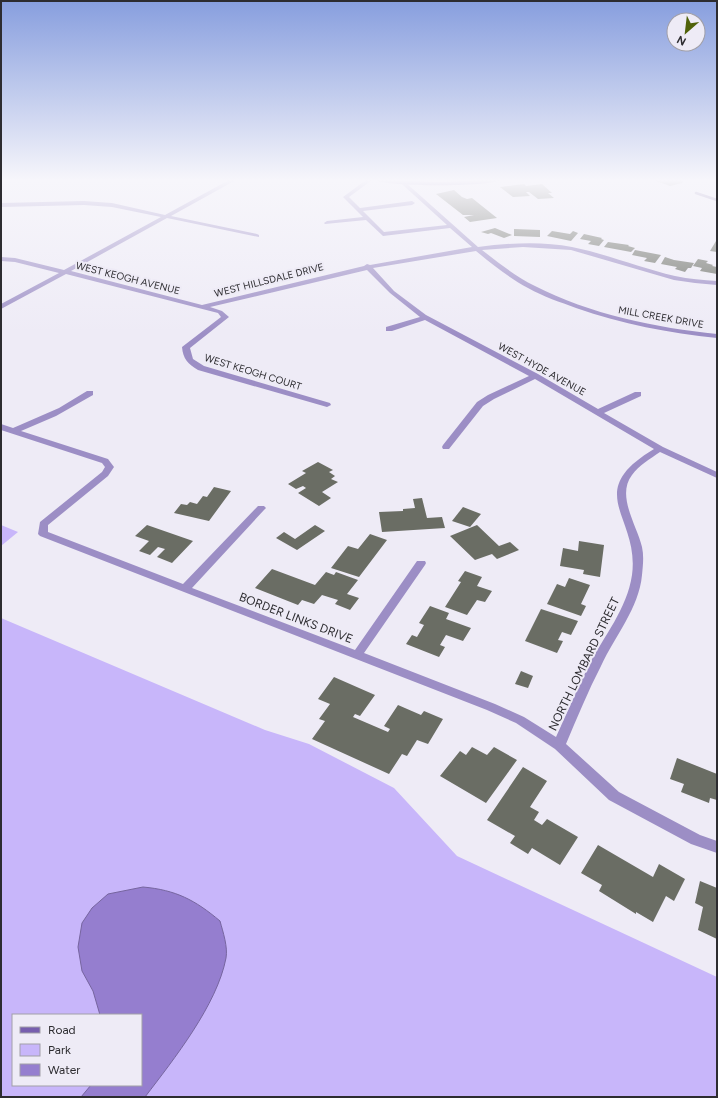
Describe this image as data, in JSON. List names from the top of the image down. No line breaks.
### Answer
{"streets":{"street":["WEST KEOGH AVENUE","WEST HILLSDALE DRIVE","MILL CREEK DRIVE","WEST HYDE AVENUE","WEST KEOGH COURT","BORDER LINKS DRIVE","NORTH LOMBARD STREET"]},"crossings":[["WEST KEOGH AVENUE","WEST HILLSDALE DRIVE"],["WEST KEOGH AVENUE","WEST KEOGH COURT"],["WEST HILLSDALE DRIVE","MILL CREEK DRIVE"],["WEST HILLSDALE DRIVE","WEST HYDE AVENUE"],["WEST HILLSDALE DRIVE","WEST KEOGH COURT"],["WEST HYDE AVENUE","NORTH LOMBARD STREET"],["BORDER LINKS DRIVE","NORTH LOMBARD STREET"]],"legend":["Road","Park","Water"],"north":"bottom left"}
